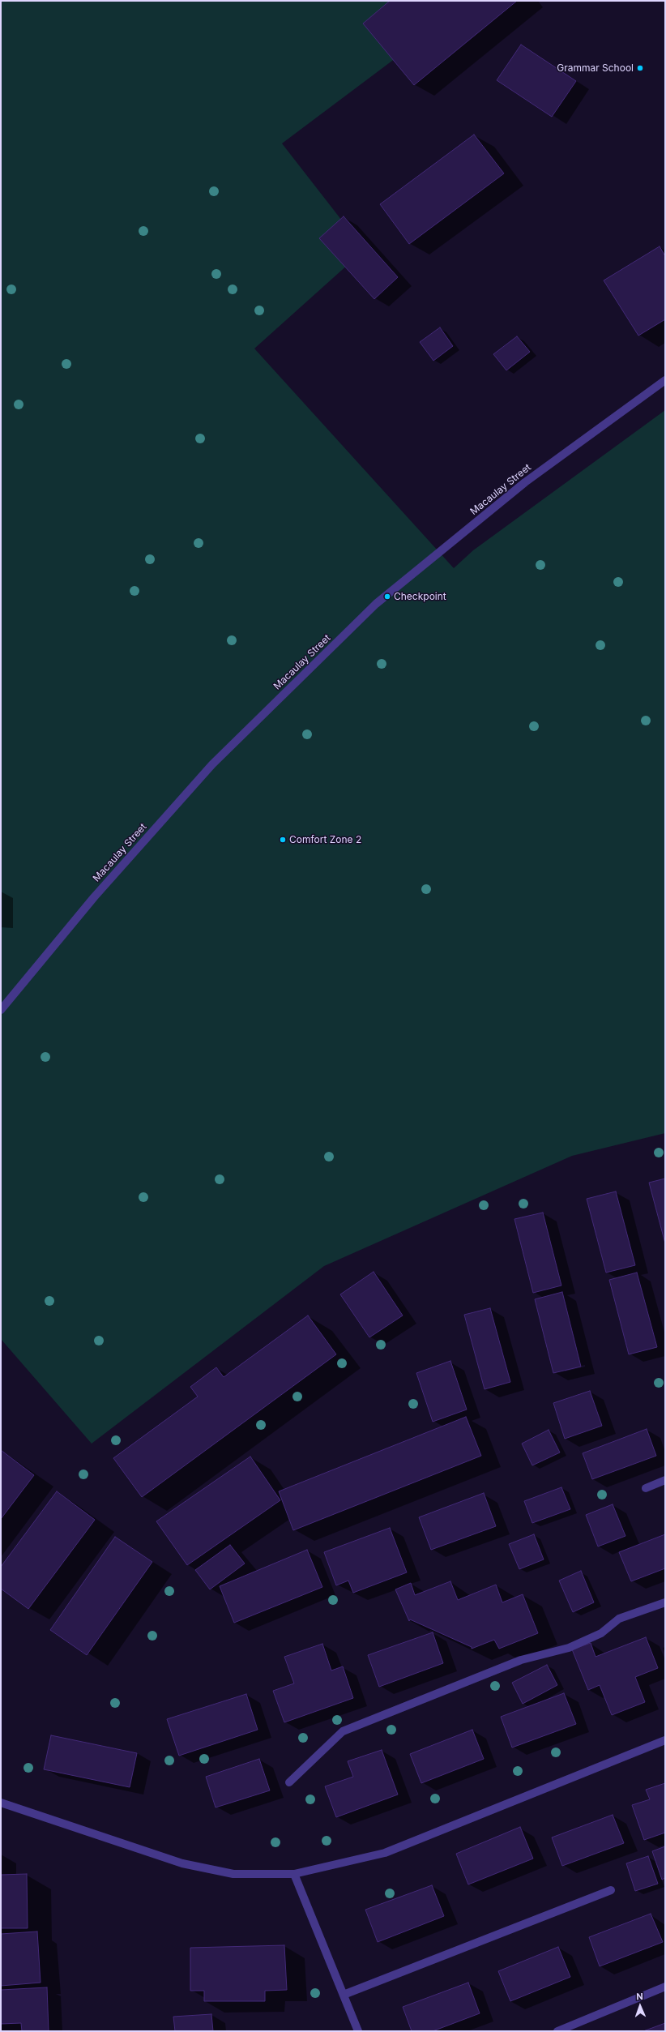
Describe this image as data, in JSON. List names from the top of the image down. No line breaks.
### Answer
{"streets":{"street":["Macaulay Street"]},"places":["Grammar School","Checkpoint","Comfort Zone 2"],"north":"top"}
